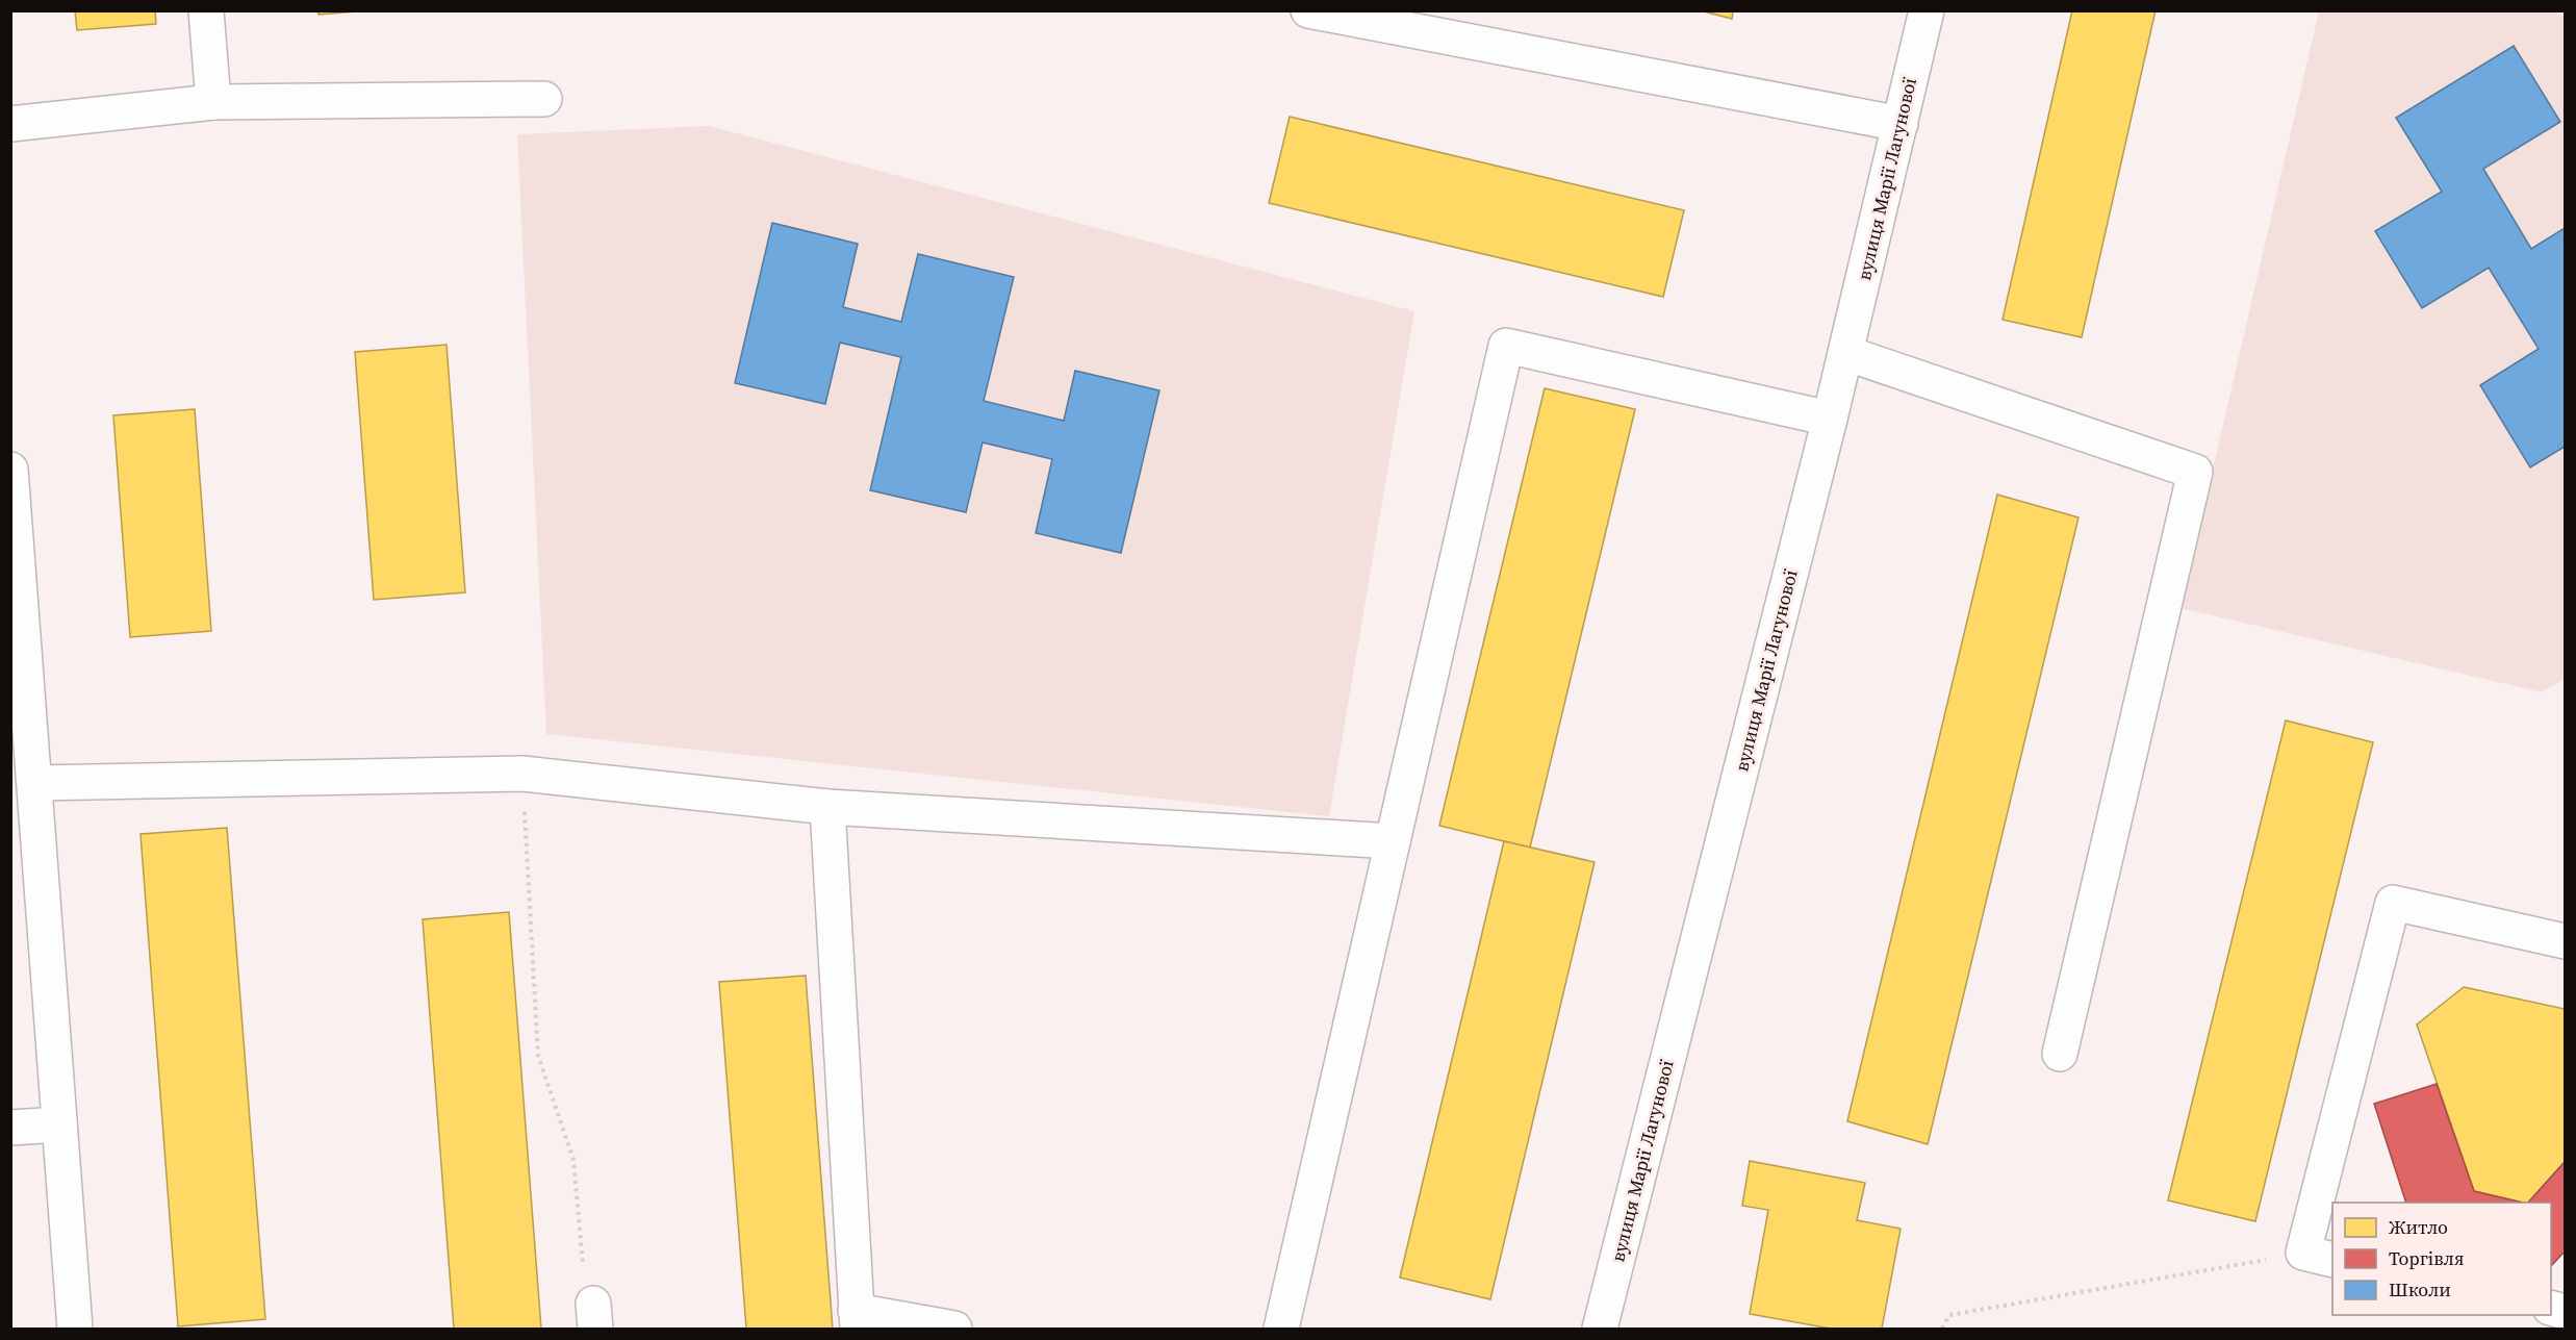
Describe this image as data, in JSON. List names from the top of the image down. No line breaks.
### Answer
{"streets":{"street":["вулиця Марії Лагунової"]},"legend":["Житло","Торгівля","Школи"]}
